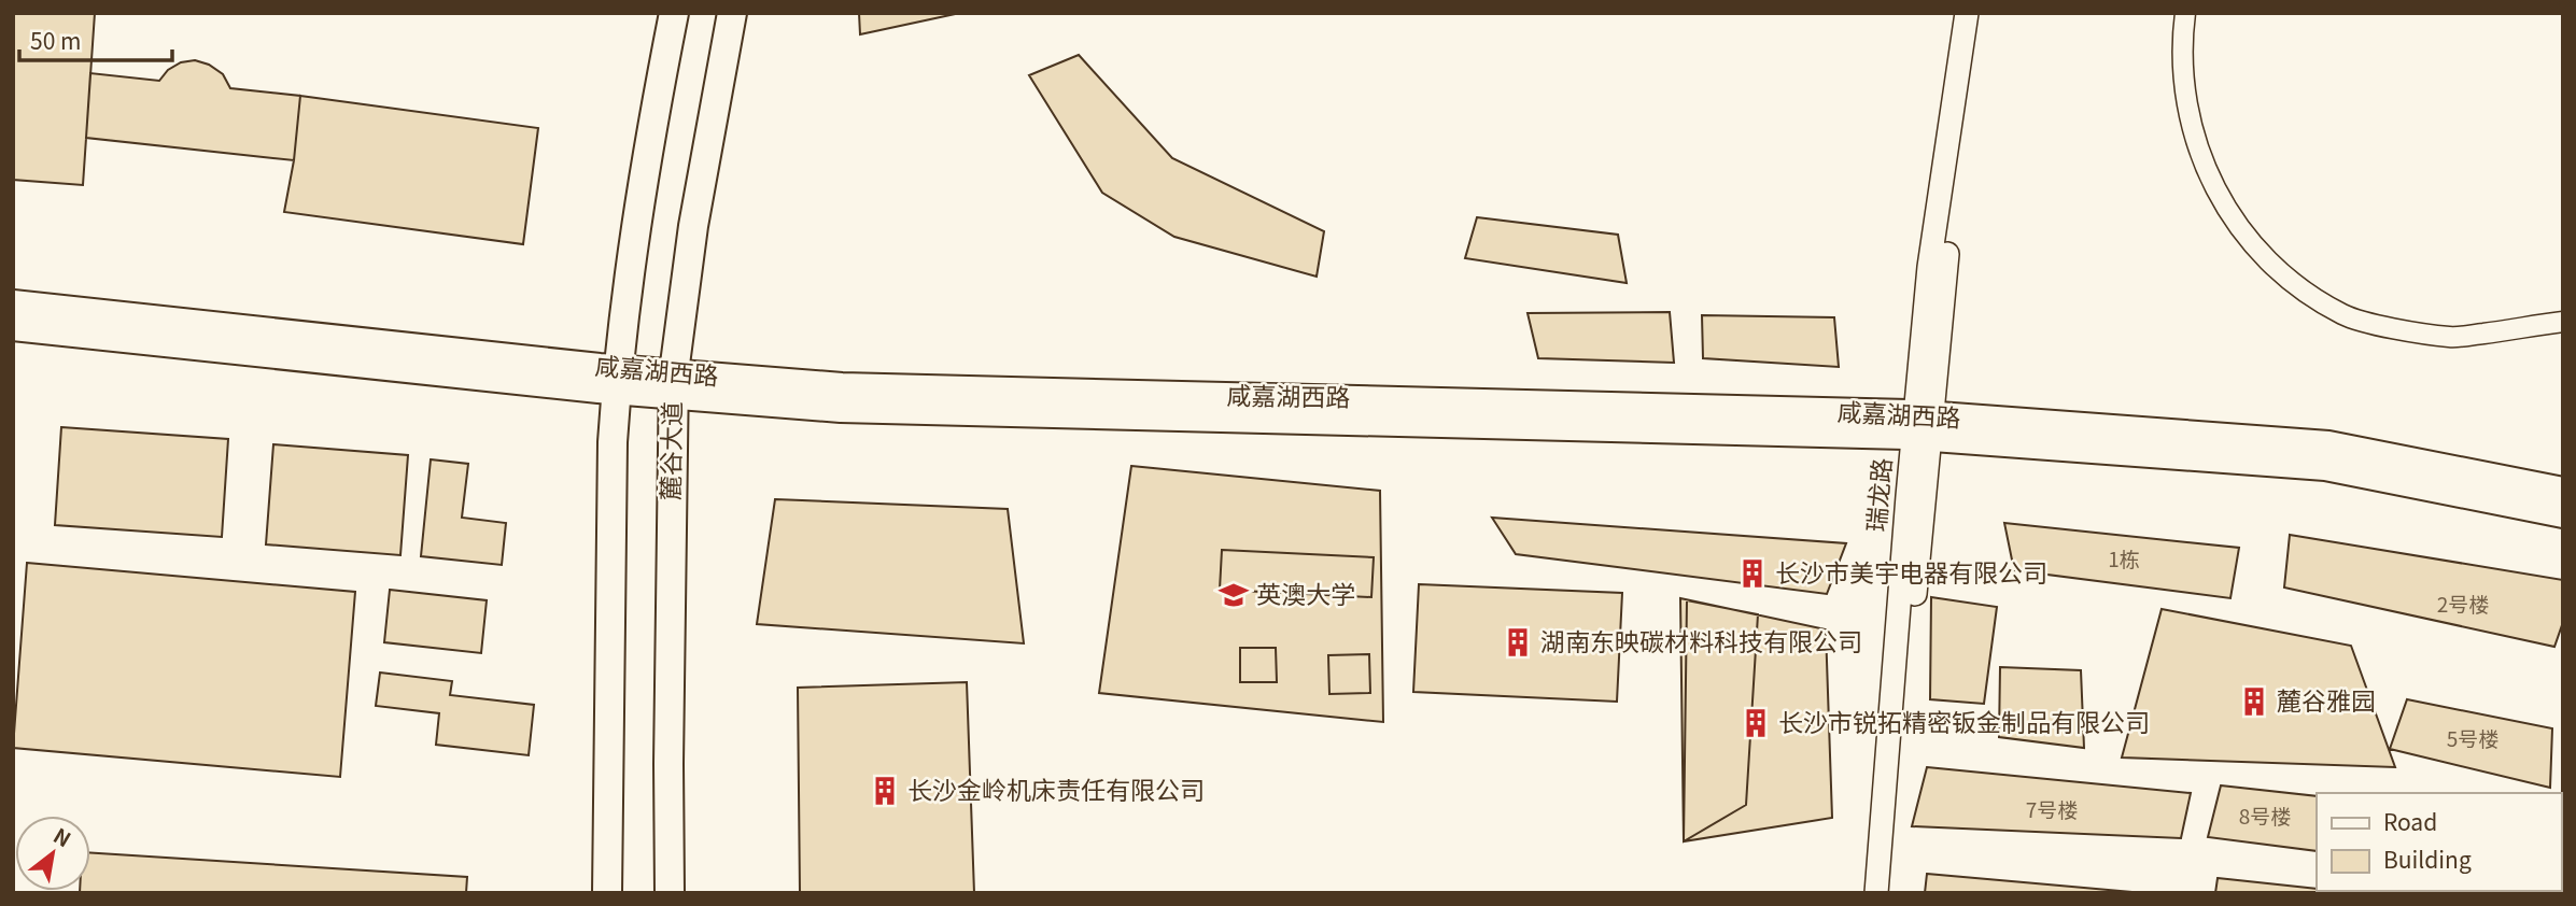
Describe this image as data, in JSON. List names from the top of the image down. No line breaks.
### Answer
{"streets":{"main road":["咸嘉湖西路","麓谷大道"],"street":["瑞龙路"]},"crossings":[["咸嘉湖西路","麓谷大道"],["咸嘉湖西路","瑞龙路"]],"places":{"building":["长沙市美宇电器有限公司","湖南东映碳材料科技有限公司","麓谷雅园","长沙市锐拓精密钣金制品有限公司","长沙金岭机床责任有限公司"],"school or university":["英澳大学"]},"house_numbers":["1栋","2号楼","5号楼","7号楼","8号楼"],"legend":["Road","Building"],"scale_bar":"50 m","north":"top right"}
